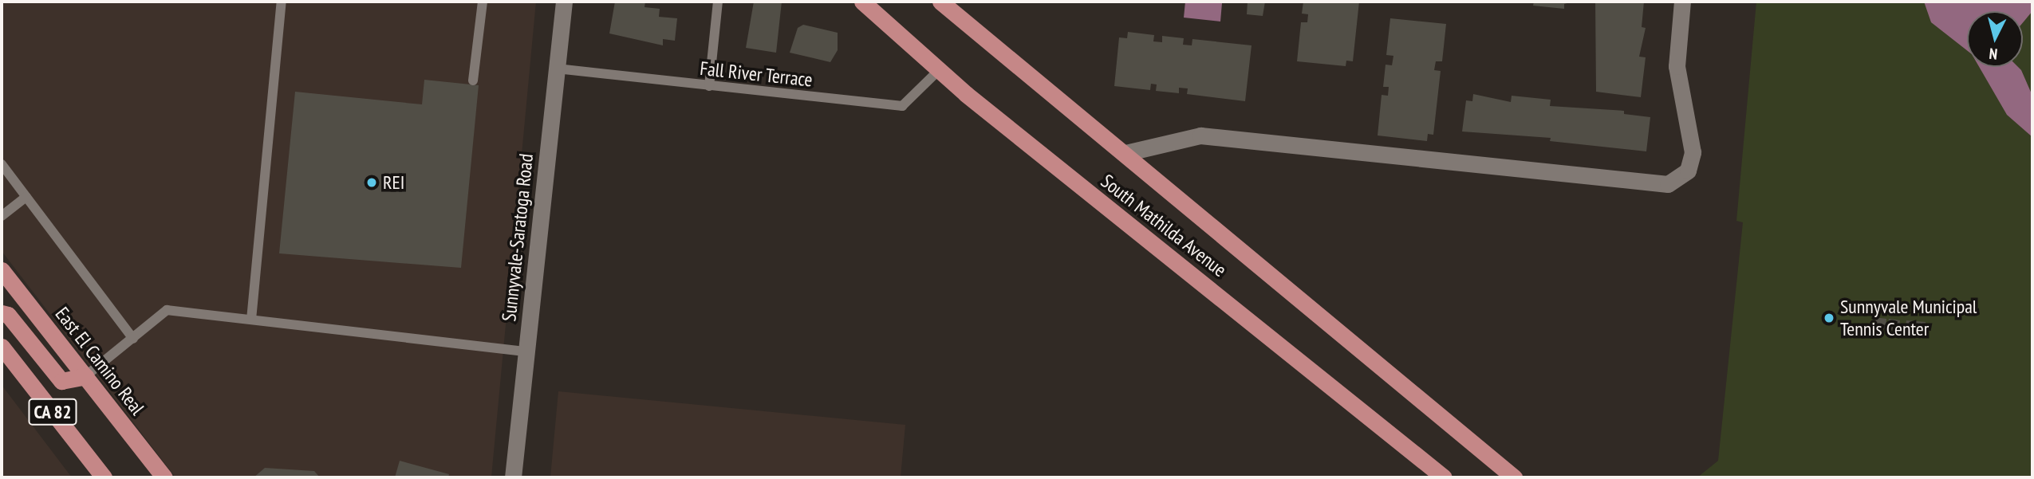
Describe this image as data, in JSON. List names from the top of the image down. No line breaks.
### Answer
{"streets":{"main road":["South Mathilda Avenue","East El Camino Real","CA 82"],"street":["Sunnyvale-Saratoga Road"],"lane":["Fall River Terrace"]},"crossings":[["Fall River Terrace","South Mathilda Avenue"],["Fall River Terrace","Sunnyvale-Saratoga Road"]],"places":["REI","Sunnyvale Municipal Tennis Center"],"north":"bottom"}
